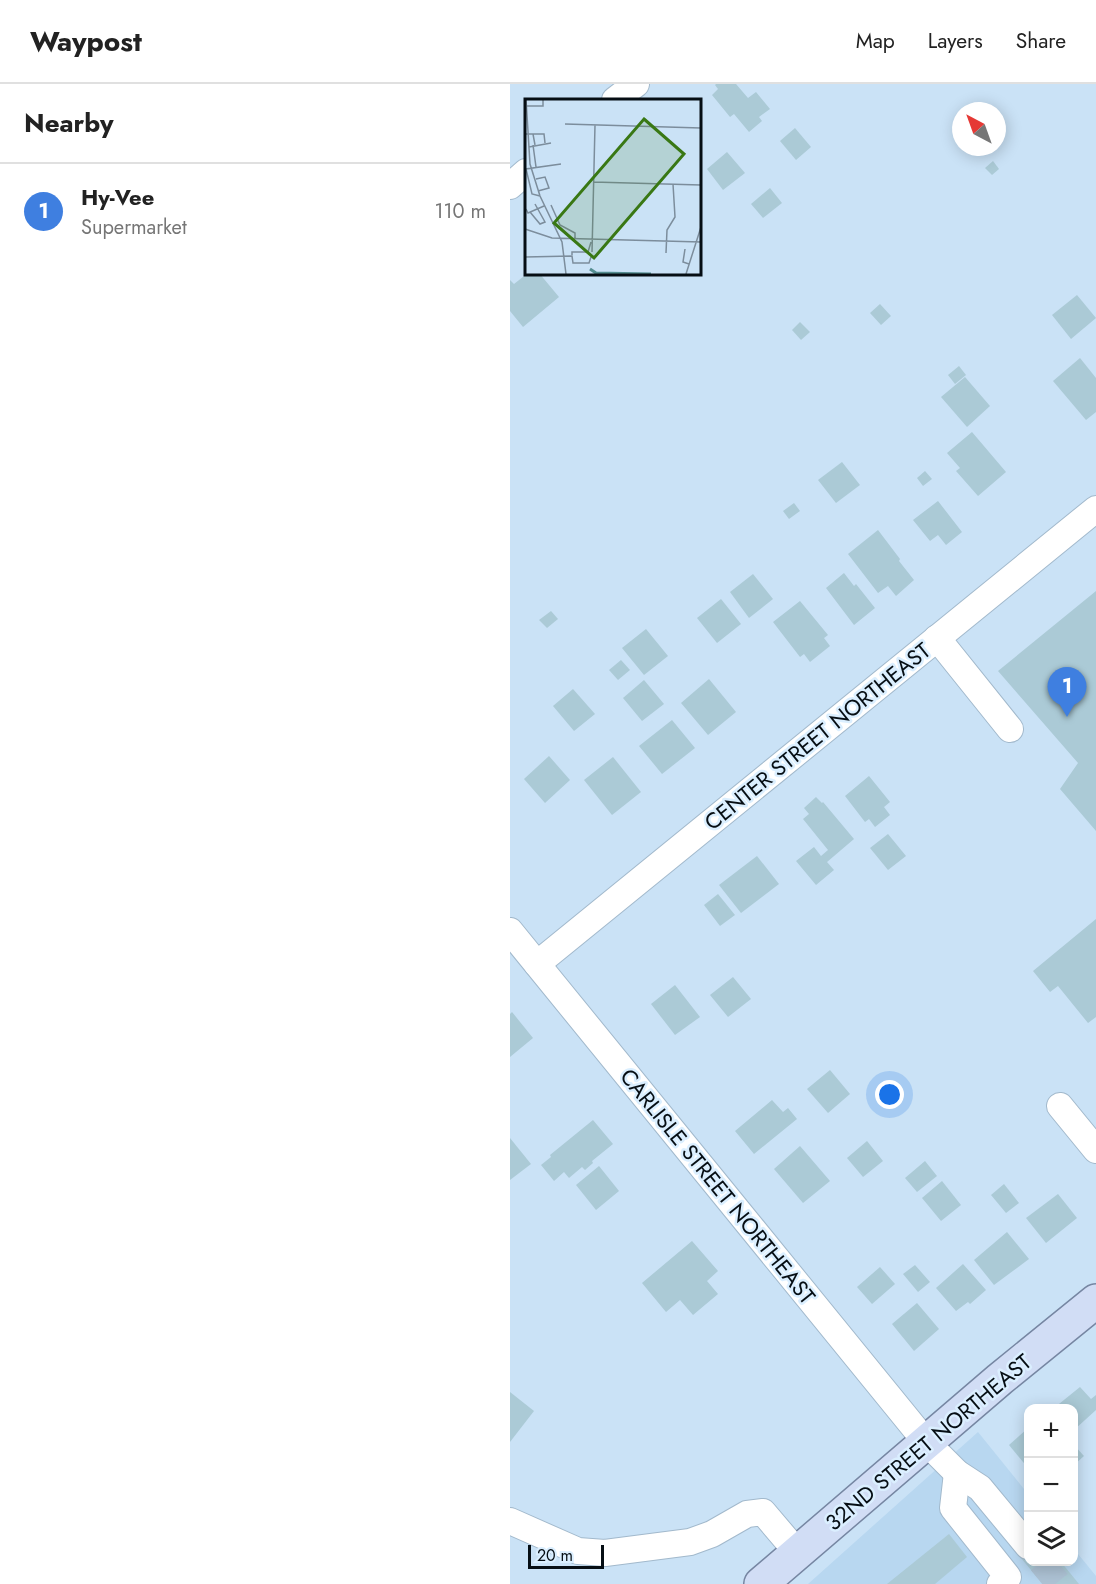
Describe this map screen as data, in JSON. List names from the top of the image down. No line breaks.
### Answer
{"streets":{"main road":["32ND STREET NORTHEAST"],"street":["CENTER STREET NORTHEAST","CARLISLE STREET NORTHEAST"]},"crossings":[["CENTER STREET NORTHEAST","CARLISLE STREET NORTHEAST"],["CARLISLE STREET NORTHEAST","32ND STREET NORTHEAST"]],"scale_bar":"20 m","north":"top left","page":{"header":"Waypost","nav":["Map","Layers","Share"],"heading":"Nearby","list":[{"mark":"1","name":"Hy-Vee","note":"Supermarket","value":"110 m"}],"pins":"1","map_buttons":["+","−"],"scale":"20 m"}}
